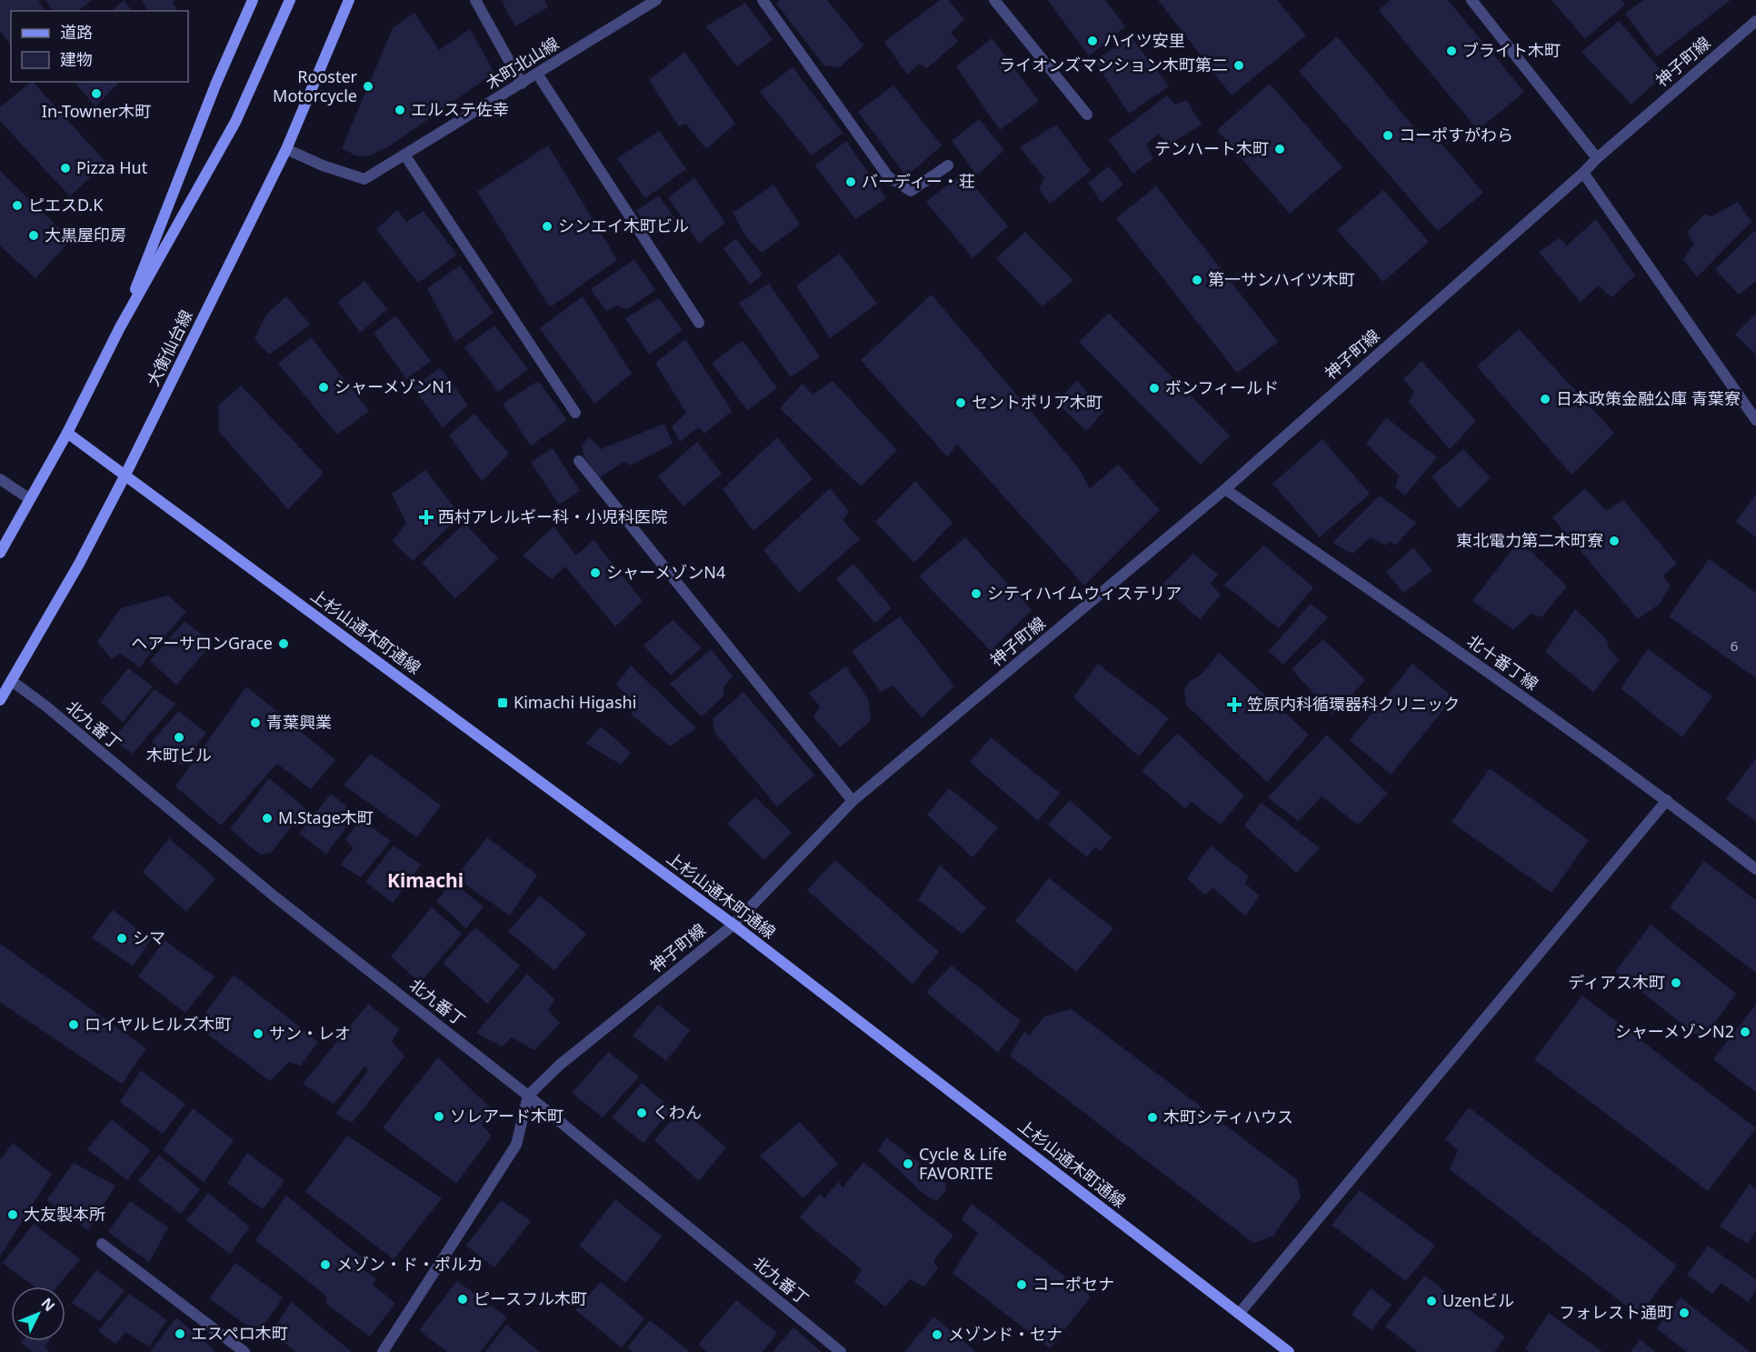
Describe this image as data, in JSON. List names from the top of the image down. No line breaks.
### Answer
{"streets":{"main road":["大衡仙台線","上杉山通木町通線"],"street":["神子町線","木町北山線","北十番丁線","北九番丁"]},"crossings":[["神子町線","上杉山通木町通線"],["神子町線","北十番丁線"],["神子町線","北九番丁"],["木町北山線","大衡仙台線"],["大衡仙台線","上杉山通木町通線"],["大衡仙台線","北九番丁"]],"districts":["Kimachi"],"places":{"other":["ハイツ安里","ブライト木町","ライオンズマンション木町第二","Rooster Motorcycle","In-Towner木町","エルステ佐幸","コーポすがわら","テンハート木町","Pizza Hut","バーディー・荘","ピエスD.K","シンエイ木町ビル","大黒屋印房","第一サンハイツ木町","シャーメゾンN1","ボンフィールド","日本政策金融公庫 青葉寮","セントポリア木町","東北電力第二木町寮","シャーメゾンN4","シティハイムウィステリア","ヘアーサロンGrace","青葉興業","木町ビル","M.Stage木町","シマ","ディアス木町","ロイヤルヒルズ木町","シャーメゾンN2","サン・レオ","くわん","ソレアード木町","木町シティハウス","Cycle & Life FAVORITE","大友製本所","メゾン・ド・ポルカ","コーポセナ","ピースフル木町","Uzenビル","フォレスト通町","エスペロ木町","メゾンド・セナ"],"health":["西村アレルギー科・小児科医院","笠原内科循環器科クリニック"],"transit":["Kimachi Higashi"]},"house_numbers":["6"],"legend":["道路","建物"],"north":"top right"}
